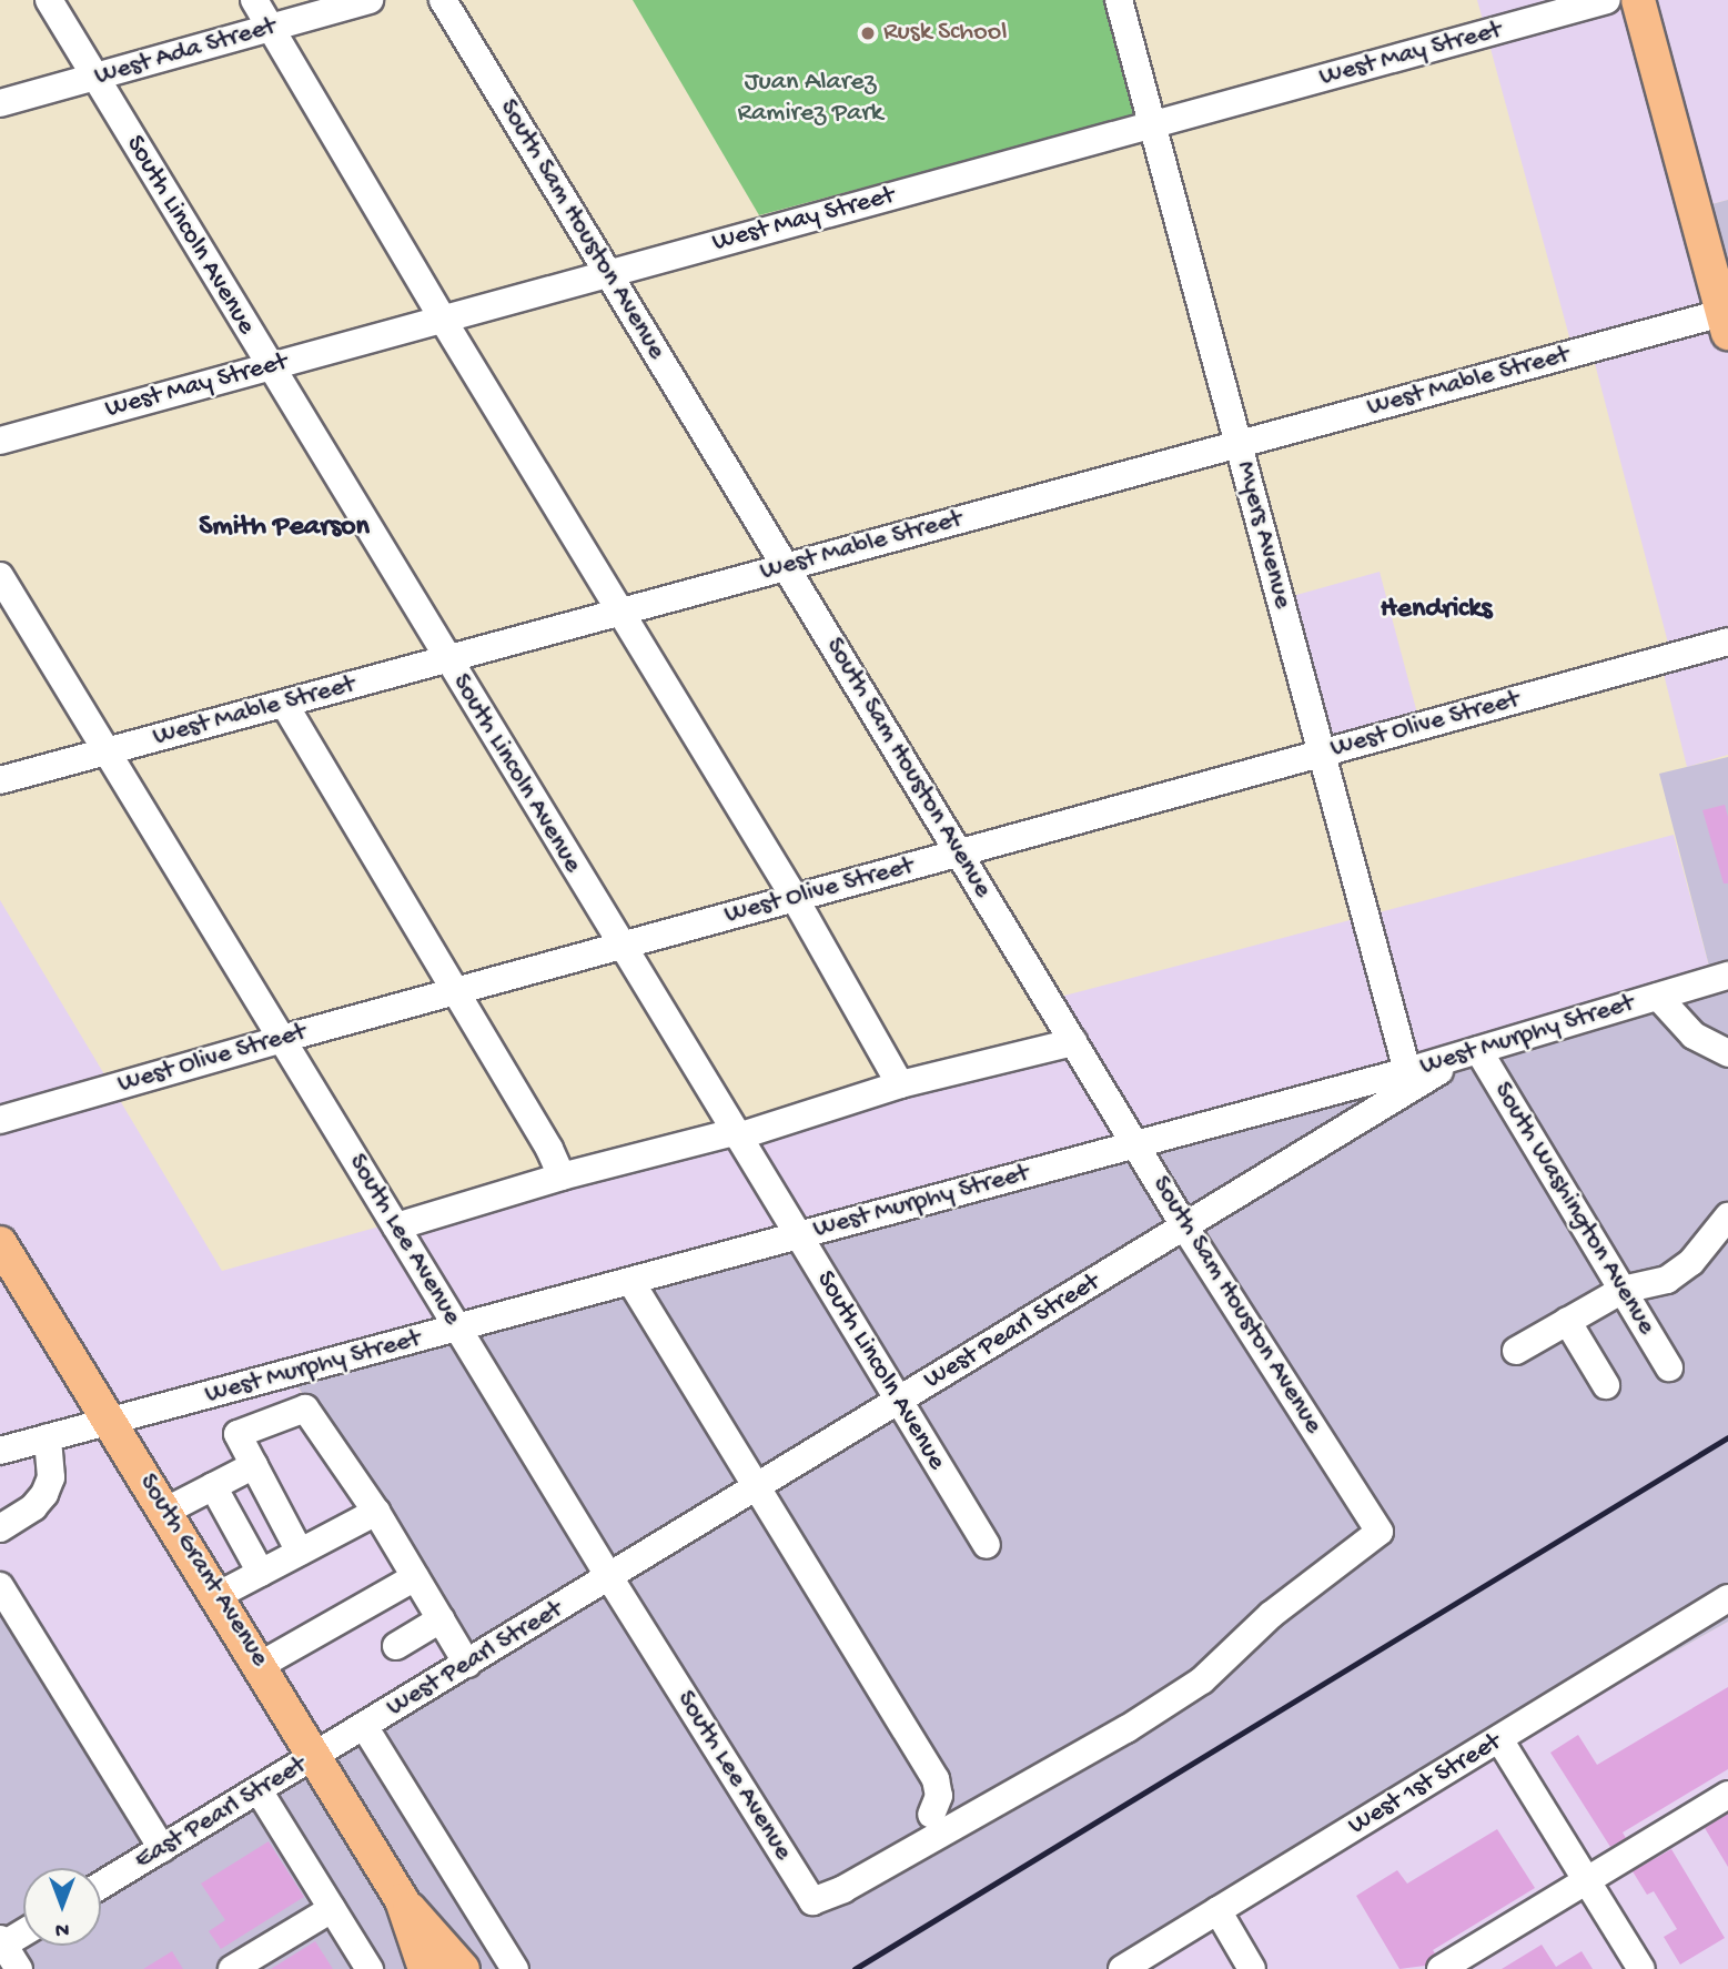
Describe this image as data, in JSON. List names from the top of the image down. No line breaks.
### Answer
{"streets":{"main road":["South Grant Avenue"],"street":["West Ada Street","West May Street","South Sam Houston Avenue","South Lincoln Avenue","West Mable Street","Myers Avenue","West Olive Street","West Murphy Street","South Washington Avenue","South Lee Avenue","West Pearl Street","West 1st Street","East Pearl Street"]},"crossings":[["West Ada Street","South Lincoln Avenue"],["West May Street","South Sam Houston Avenue"],["West May Street","South Lincoln Avenue"],["West May Street","Myers Avenue"],["South Sam Houston Avenue","West Mable Street"],["South Sam Houston Avenue","West Olive Street"],["South Sam Houston Avenue","West Murphy Street"],["South Sam Houston Avenue","South Lee Avenue"],["South Sam Houston Avenue","West Pearl Street"],["South Lincoln Avenue","West Mable Street"],["South Lincoln Avenue","West Olive Street"],["South Lincoln Avenue","West Murphy Street"],["South Lincoln Avenue","West Pearl Street"],["West Mable Street","Myers Avenue"],["West Mable Street","South Lee Avenue"],["Myers Avenue","West Olive Street"],["Myers Avenue","West Murphy Street"],["West Olive Street","South Lee Avenue"],["West Murphy Street","South Washington Avenue"],["West Murphy Street","South Lee Avenue"],["West Murphy Street","West Pearl Street"],["West Murphy Street","South Grant Avenue"],["South Washington Avenue","West Pearl Street"],["South Lee Avenue","West Pearl Street"],["West Pearl Street","South Grant Avenue"],["West Pearl Street","East Pearl Street"],["South Grant Avenue","East Pearl Street"]],"districts":["Smith Pearson","Hendricks"],"parks":["Juan Alarez Ramirez Park"],"places":["Rusk School"],"north":"bottom"}
